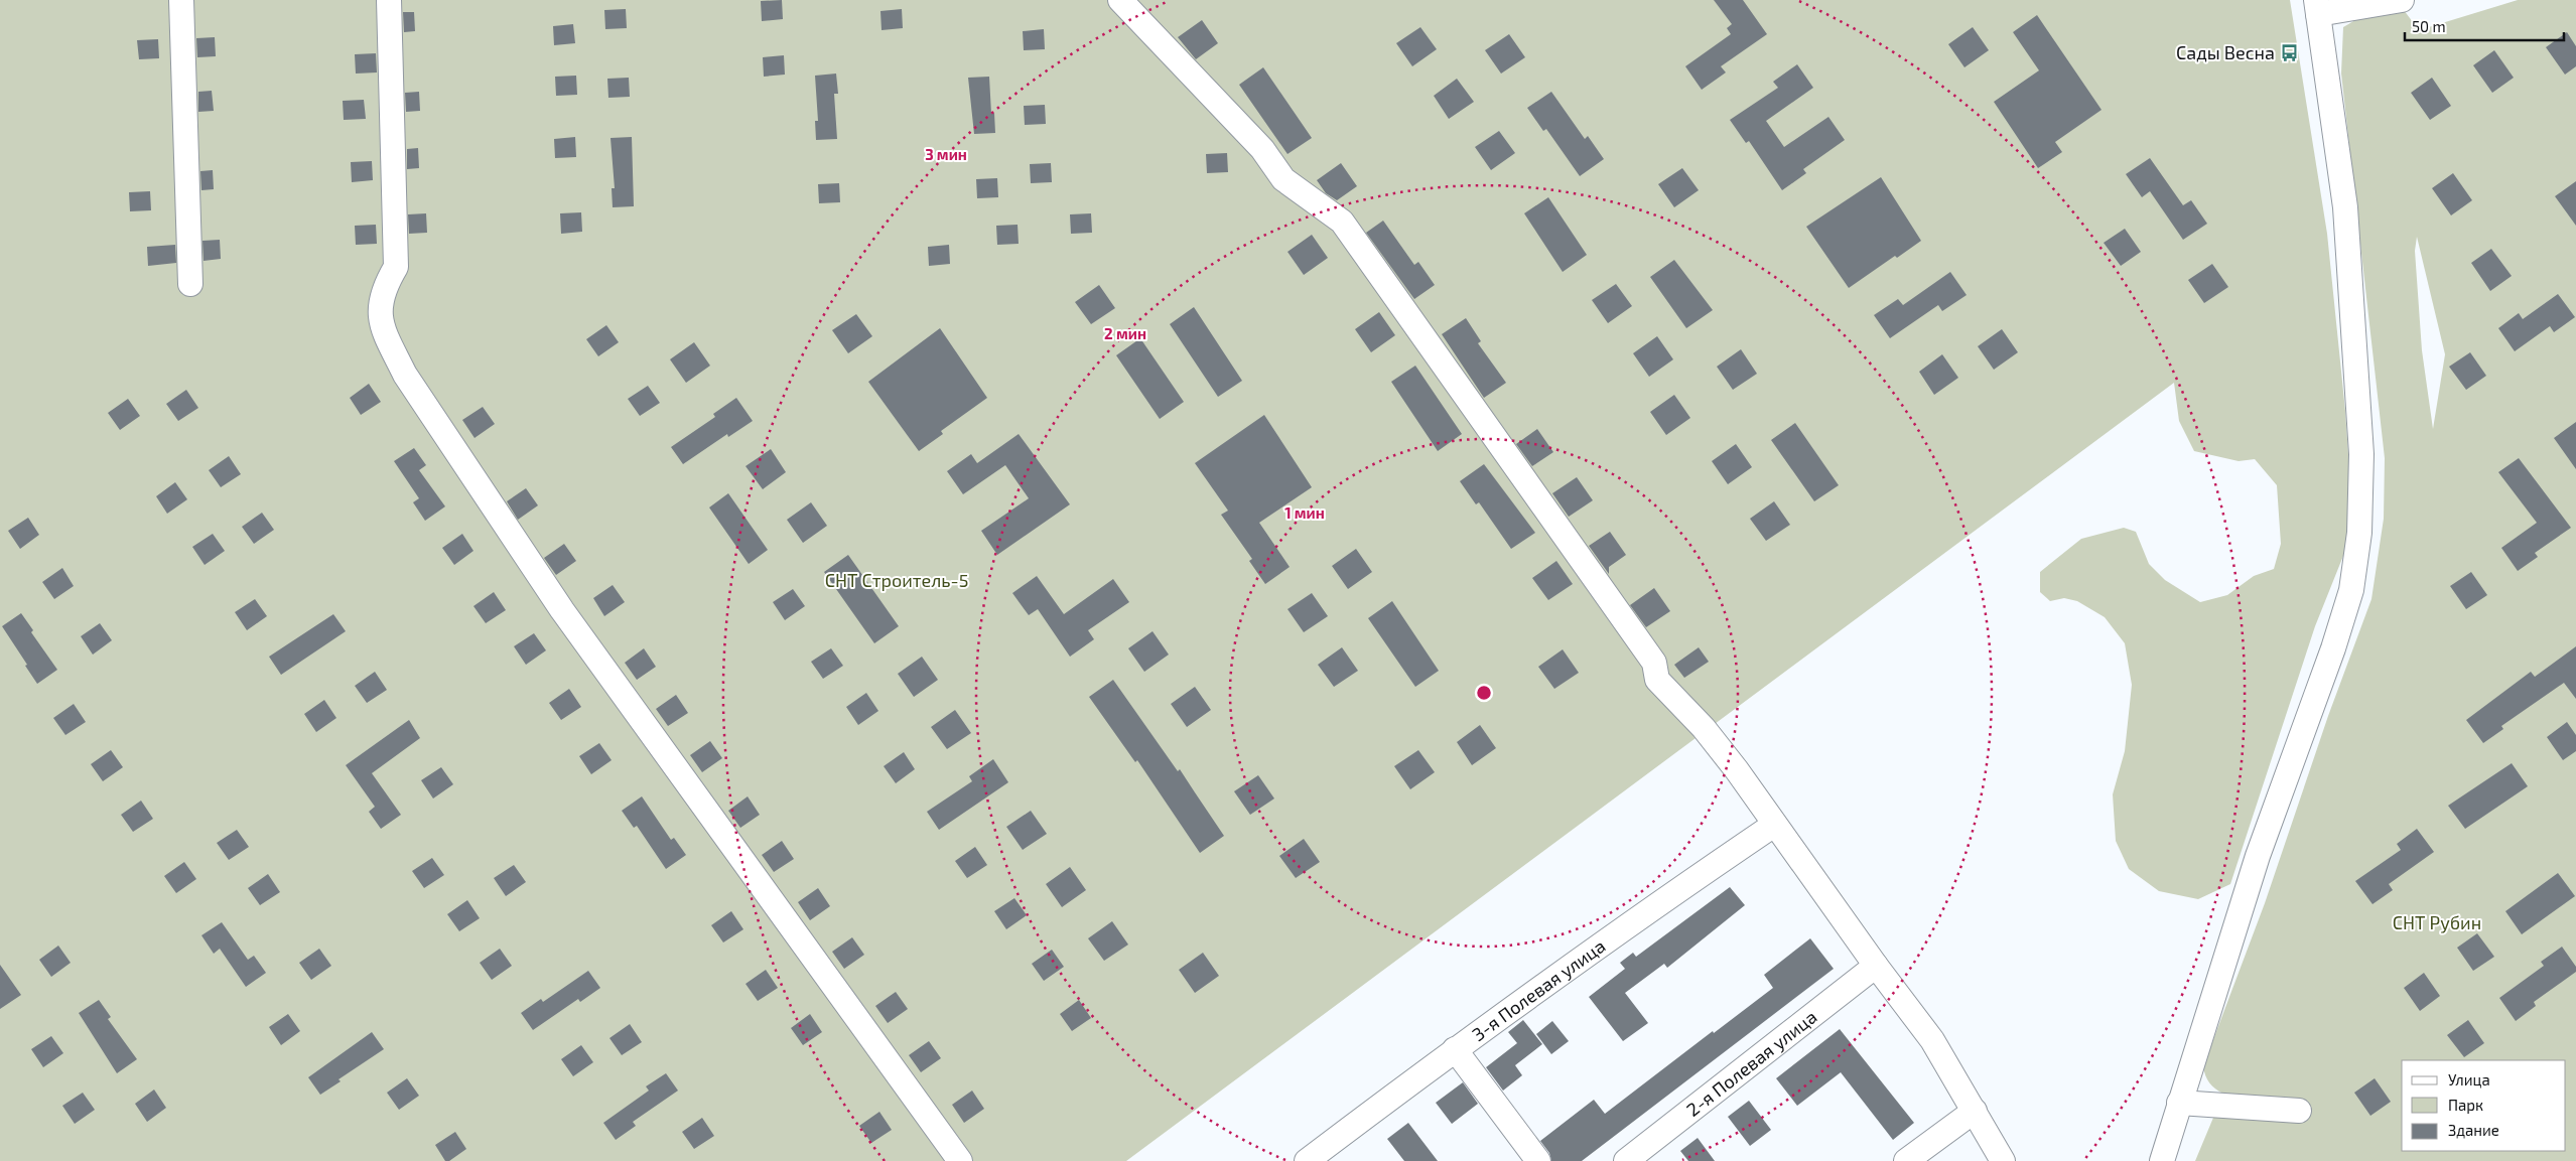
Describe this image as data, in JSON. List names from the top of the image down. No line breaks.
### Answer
{"streets":{"street":["3-я Полевая улица","2-я Полевая улица"]},"parks":["СНТ Строитель-5","СНТ Рубин"],"places":{"bus stop":["Сады Весна"]},"legend":["Улица","Парк","Здание"],"scale_bar":"50 m","rings":["3 мин","2 мин","1 мин"]}
